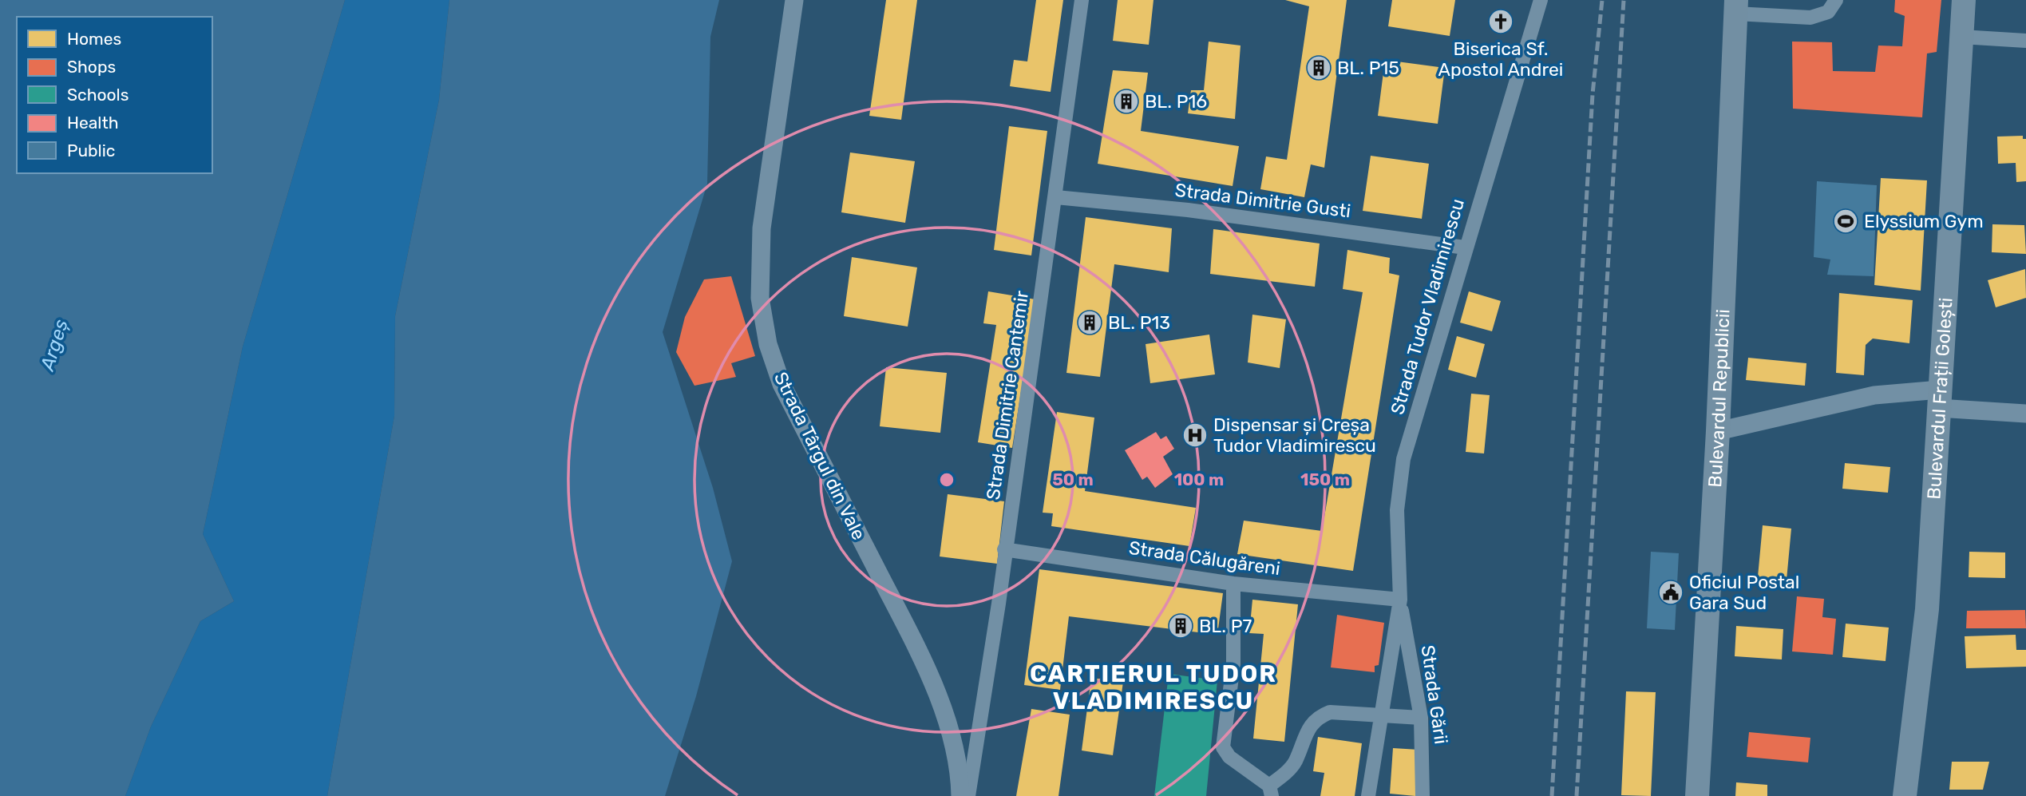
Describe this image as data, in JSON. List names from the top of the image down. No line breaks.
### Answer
{"streets":{"main road":["Bulevardul Republicii","Bulevardul Frații Golești"],"street":["Strada Dimitrie Gusti","Strada Tudor Vladimirescu","Strada Dimitrie Cantemir","Strada Târgul din Vale","Strada Călugăreni","Strada Gării"]},"crossings":[["Strada Dimitrie Gusti","Strada Tudor Vladimirescu"],["Strada Dimitrie Gusti","Strada Dimitrie Cantemir"],["Strada Tudor Vladimirescu","Strada Călugăreni"],["Strada Tudor Vladimirescu","Strada Gării"],["Strada Dimitrie Cantemir","Strada Călugăreni"],["Strada Călugăreni","Strada Gării"]],"districts":["CARTIERUL TUDOR VLADIMIRESCU"],"water":["Argeș"],"places":{"church":["Biserica Sf. Apostol Andrei"],"building":["BL. P15","BL. P16","BL. P13","BL. P7"],"sports":["Elyssium Gym"],"hospital":["Dispensar și Creșa Tudor Vladimirescu"],"public building":["Oficiul Postal Gara Sud"]},"legend":["Homes","Shops","Schools","Health","Public"],"rings":["50 m","100 m","150 m"]}
